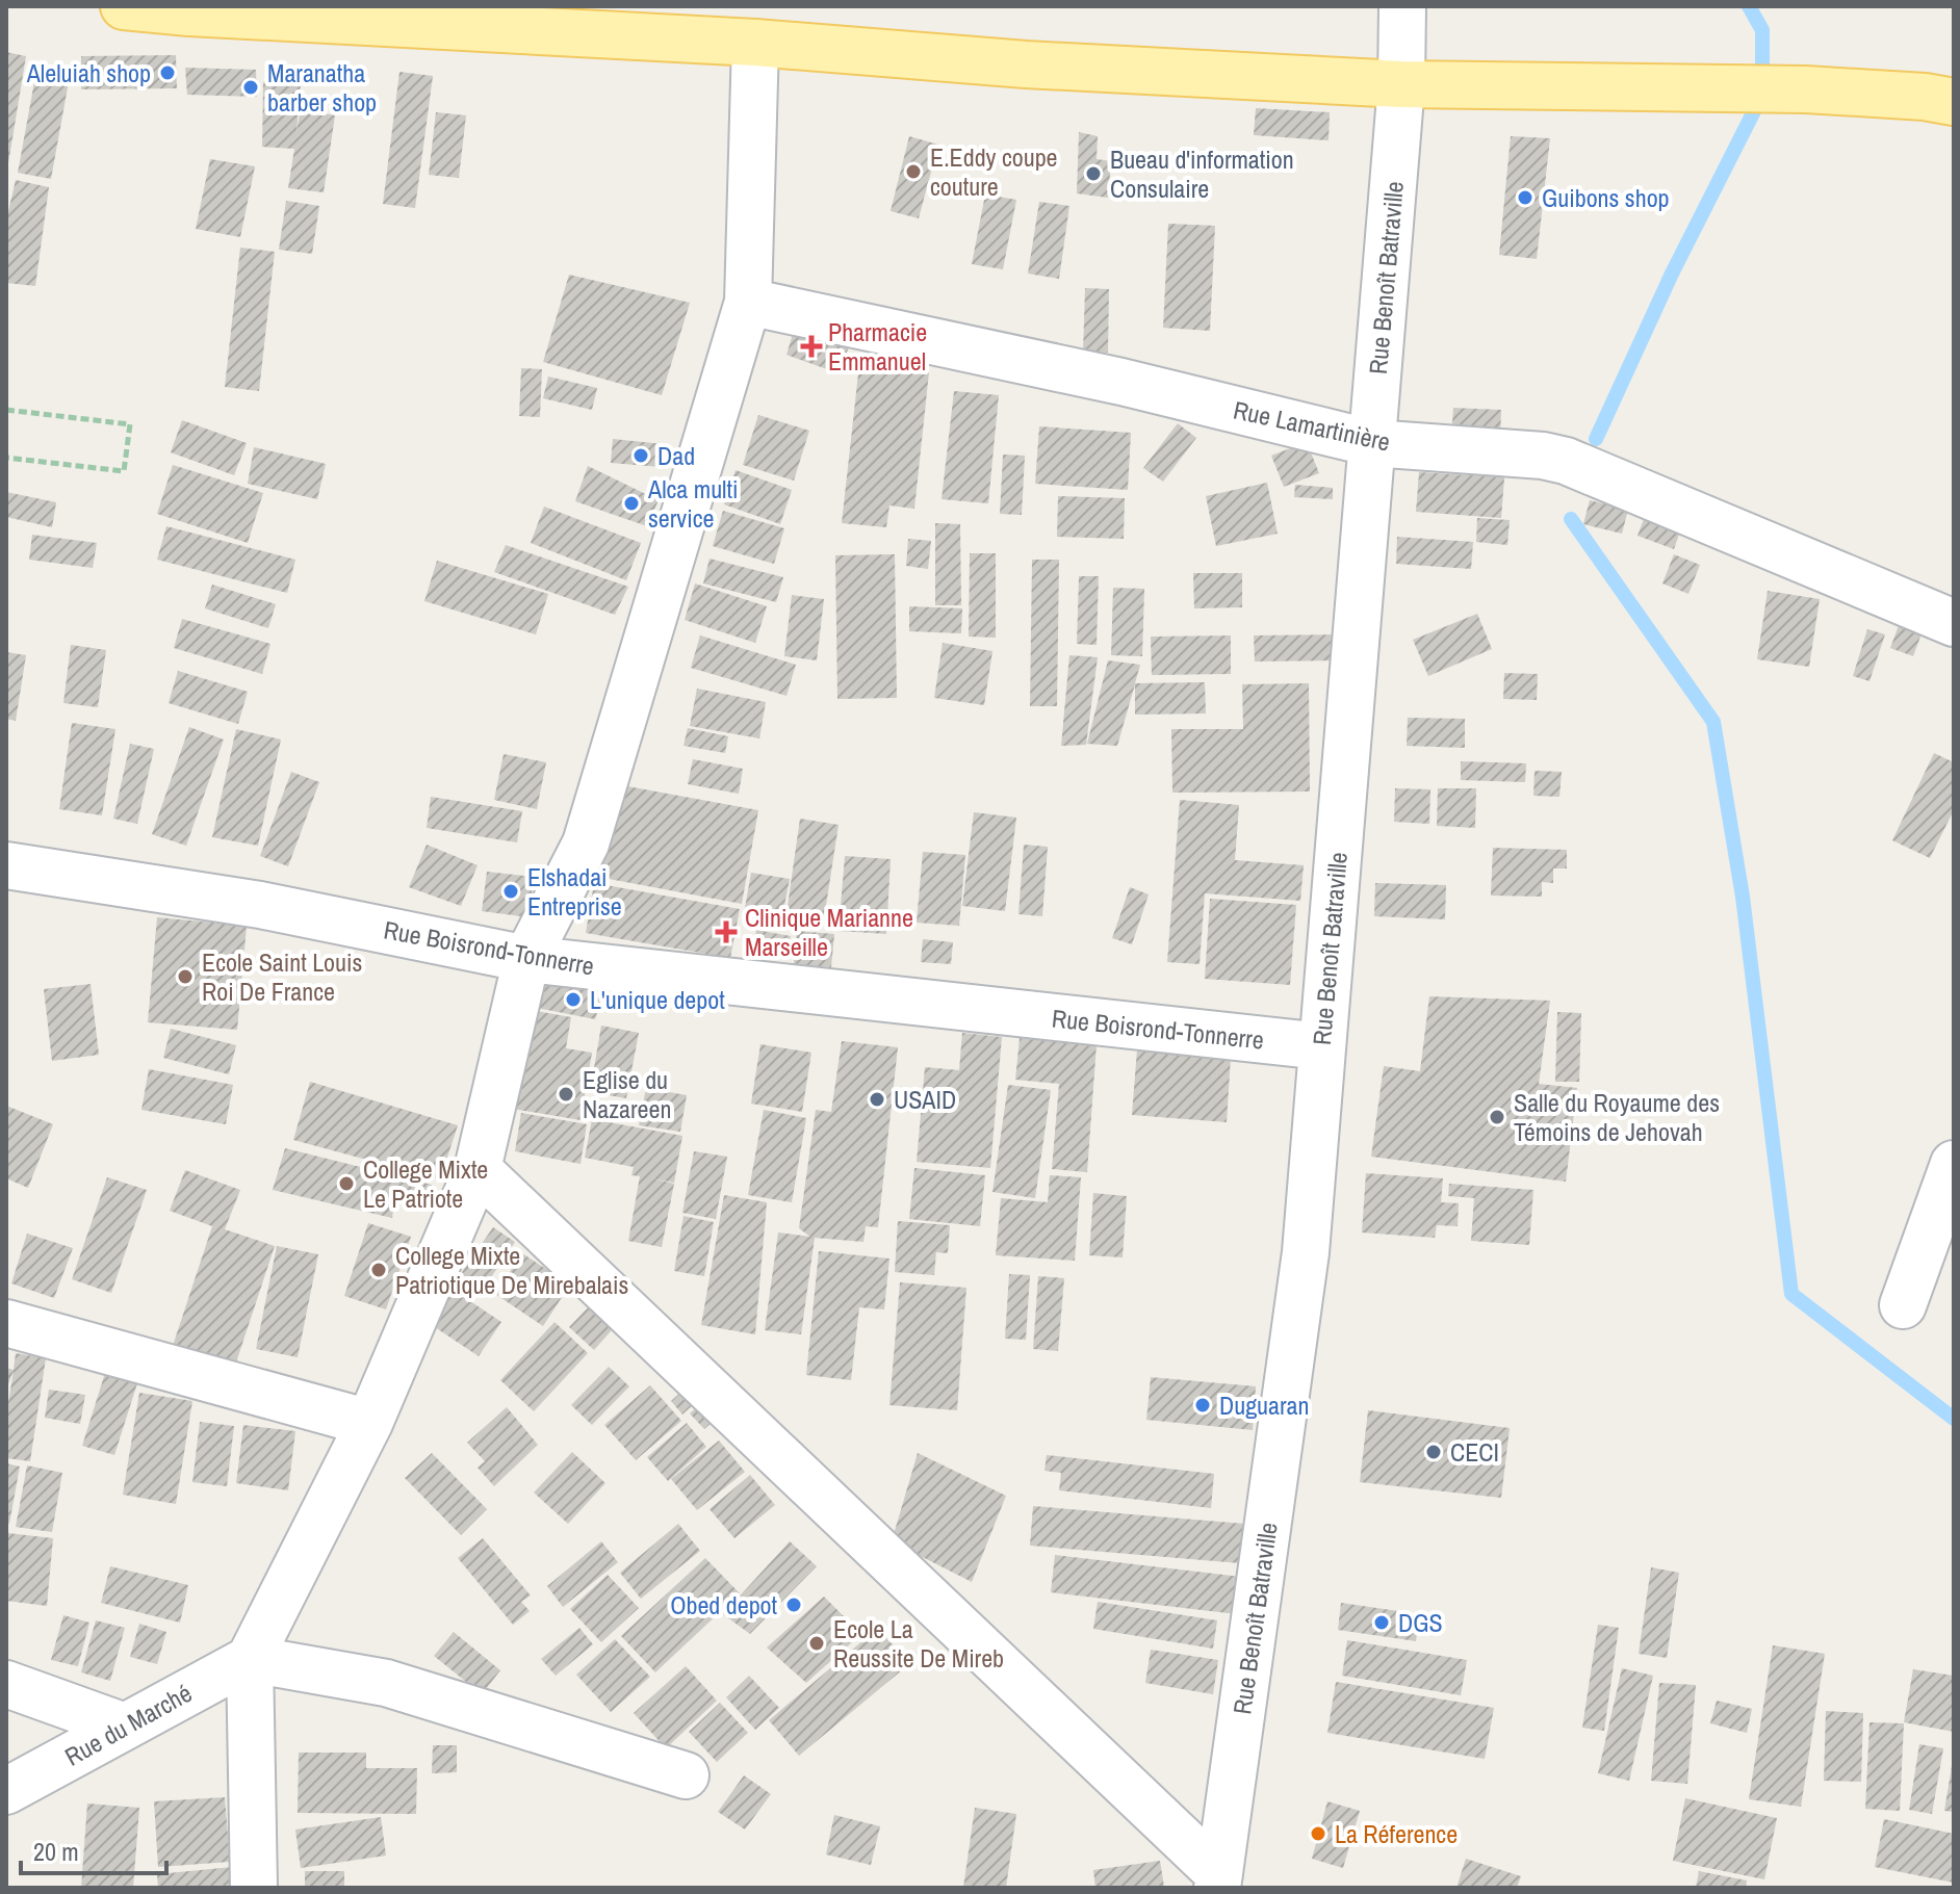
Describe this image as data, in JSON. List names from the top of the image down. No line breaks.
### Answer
{"streets":{"street":["Rue Benoît Batraville","Rue Lamartinière","Rue Boisrond-Tonnerre","Rue du Marché"]},"crossings":[["Rue Benoît Batraville","Rue Lamartinière"],["Rue Benoît Batraville","Rue Boisrond-Tonnerre"]],"places":{"other":["Aleluiah shop","Maranatha barber shop","E.Eddy coupe couture","Bueau d'information Consulaire","Guibons shop","Dad","Alca multi service","Elshadai Entreprise","Ecole Saint Louis Roi De France","L'unique depot","Eglise du Nazareen","USAID","Salle du Royaume des Témoins de Jehovah","College Mixte Le Patriote","College Mixte Patriotique De Mirebalais","Duguaran","CECI","Obed depot","DGS","Ecole La Reussite De Mireb","La Réference"],"health":["Pharmacie Emmanuel","Clinique Marianne Marseille"]},"scale_bar":"20 m"}
